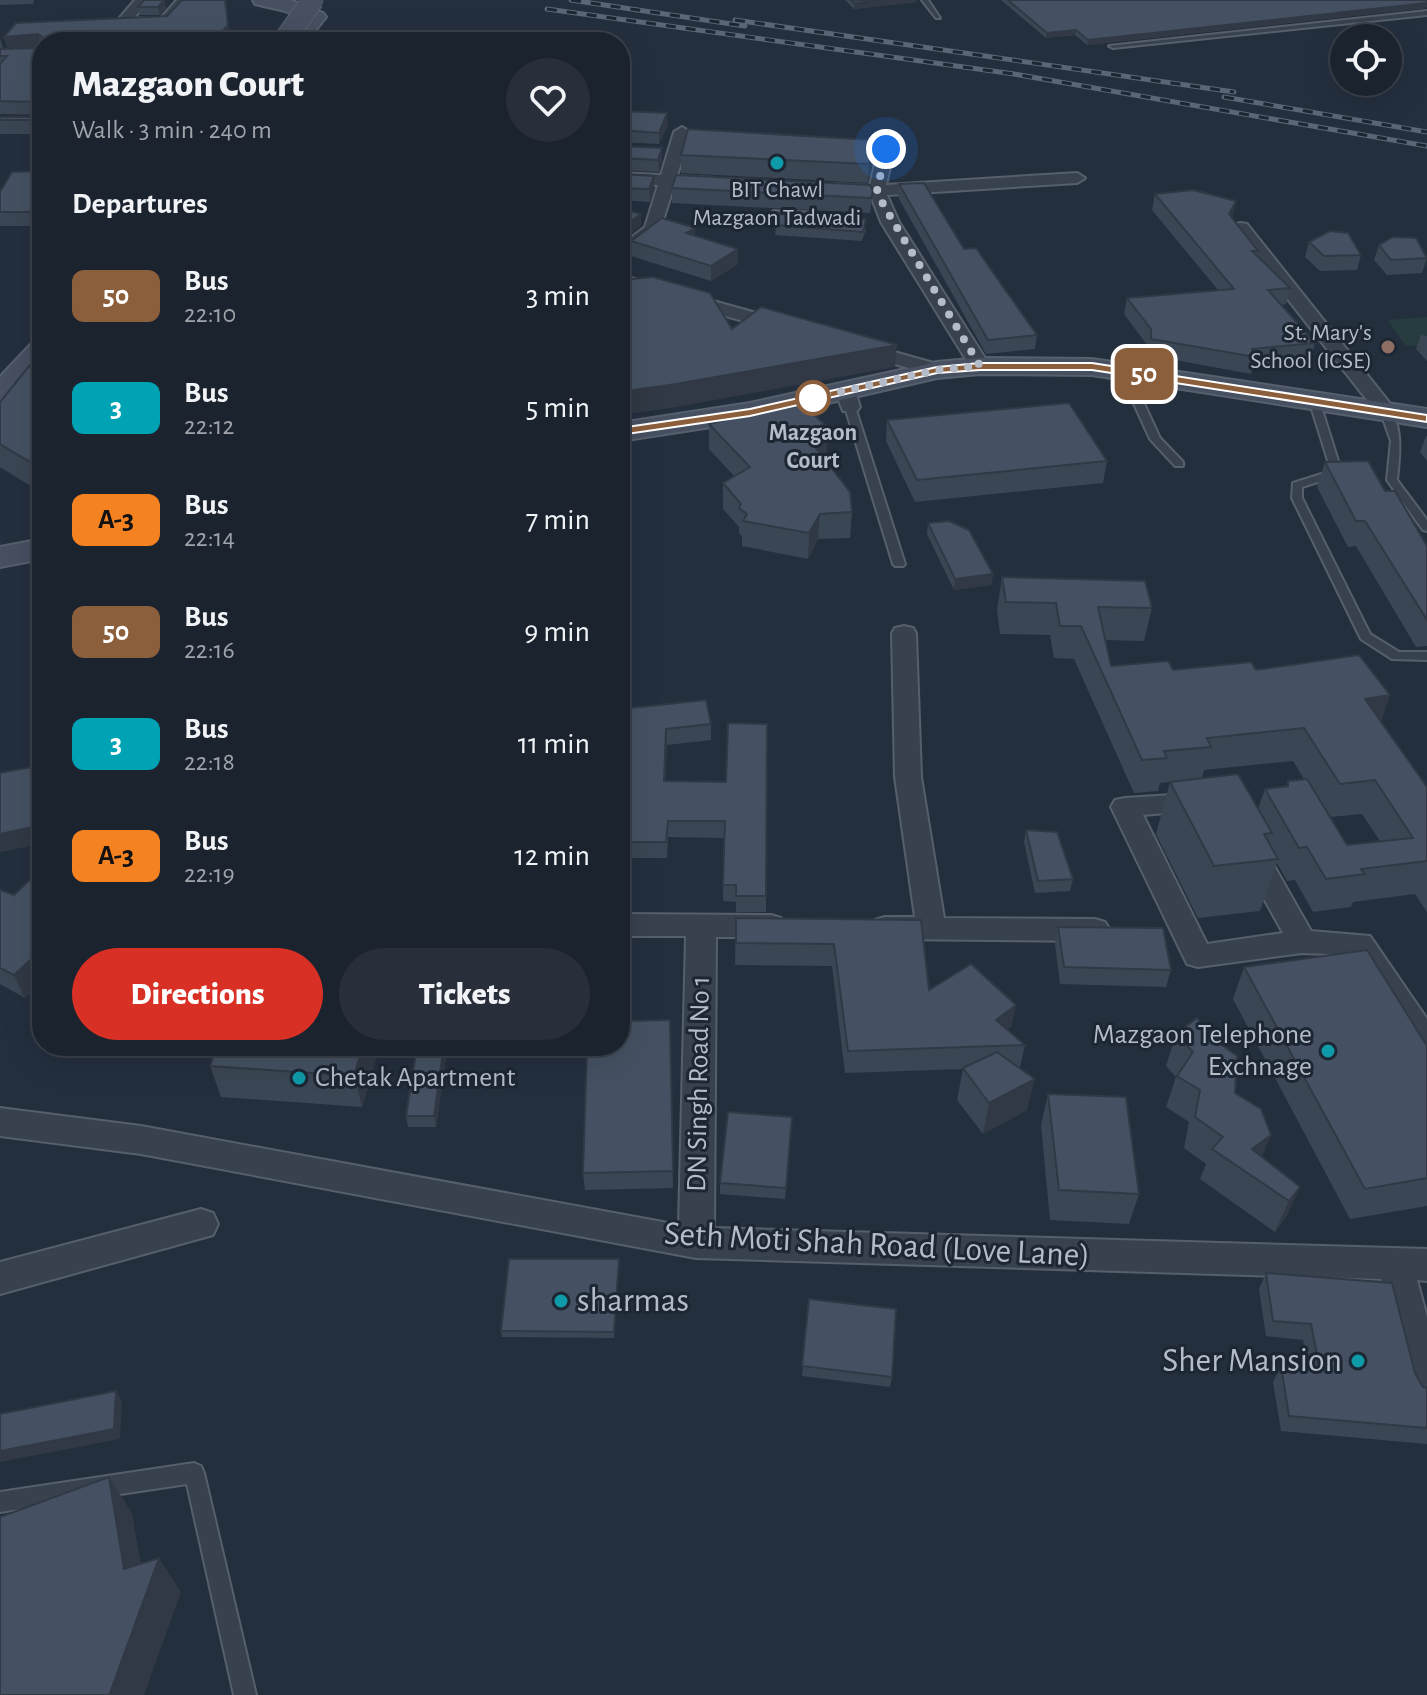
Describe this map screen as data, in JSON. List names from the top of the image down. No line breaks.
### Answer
{"streets":{"street":["DN Singh Road No 1","Seth Moti Shah Road (Love Lane)"]},"crossings":[["DN Singh Road No 1","Seth Moti Shah Road (Love Lane)"]],"places":["BIT Chawl Mazgaon Tadwadi","St. Mary's School (ICSE)","Mazgaon Court","Mazgaon Telephone Exchnage","Chetak Apartment","sharmas","Sher Mansion"],"lines":["bus line 50"],"page":{"on_map":"50","heading":[["Mazgaon Court","Walk · 3 min · 240 m"],"Departures"],"list":[{"mark":"50","name":"Bus","note":"22:10","value":"3 min"},{"mark":"3","name":"Bus","note":"22:12","value":"5 min"},{"mark":"A-3","name":"Bus","note":"22:14","value":"7 min"},{"mark":"50","name":"Bus","note":"22:16","value":"9 min"},{"mark":"3","name":"Bus","note":"22:18","value":"11 min"},{"mark":"A-3","name":"Bus","note":"22:19","value":"12 min"}],"buttons":["Directions","Tickets"]}}
